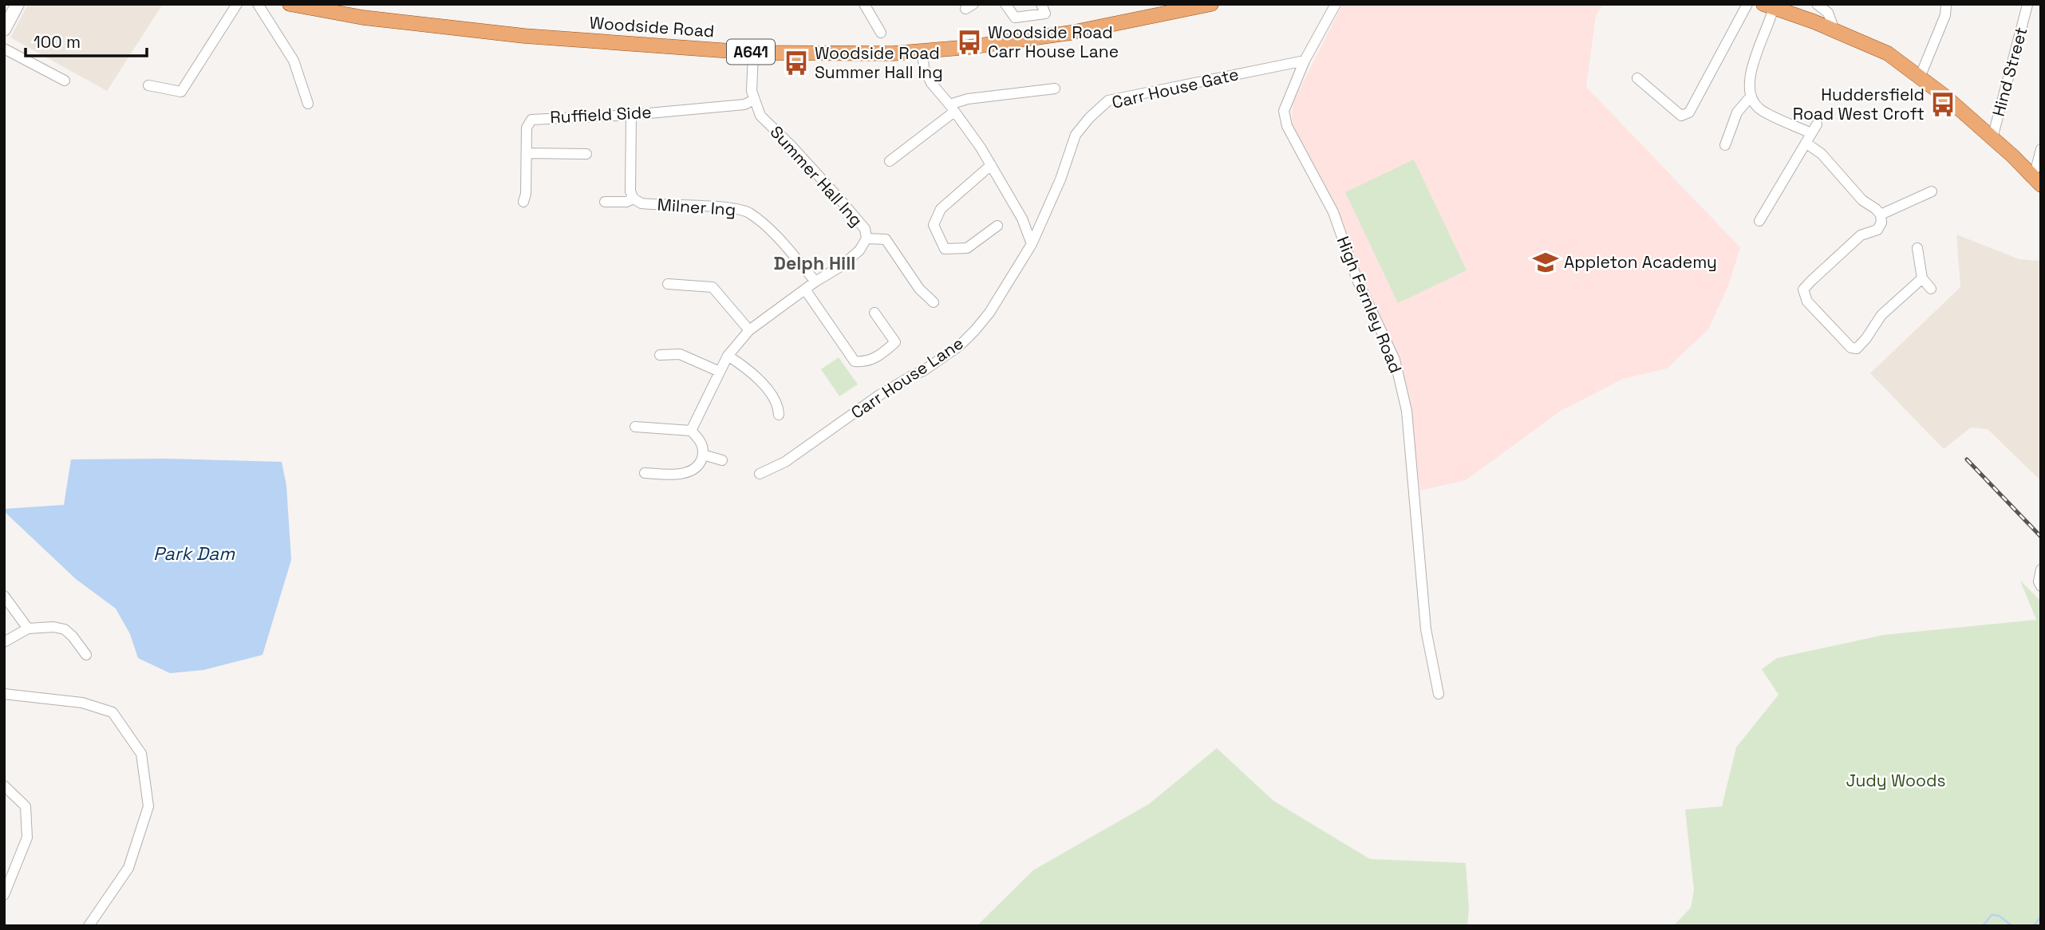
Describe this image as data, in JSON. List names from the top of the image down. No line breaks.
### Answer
{"streets":{"main road":["Woodside Road","A641"],"street":["Hind Street","Carr House Gate","Ruffield Side","Summer Hall Ing","Milner Ing","High Fernley Road","Carr House Lane"]},"crossings":[["Woodside Road","Summer Hall Ing"],["Carr House Gate","High Fernley Road"],["Carr House Gate","Carr House Lane"],["Ruffield Side","Summer Hall Ing"],["Ruffield Side","Milner Ing"],["Summer Hall Ing","Milner Ing"]],"districts":["Delph Hill"],"water":["Park Dam"],"parks":["Judy Woods"],"places":{"bus stop":["Woodside Road Carr House Lane","Woodside Road Summer Hall Ing","Huddersfield Road West Croft"],"school or university":["Appleton Academy"]},"scale_bar":"100 m"}
